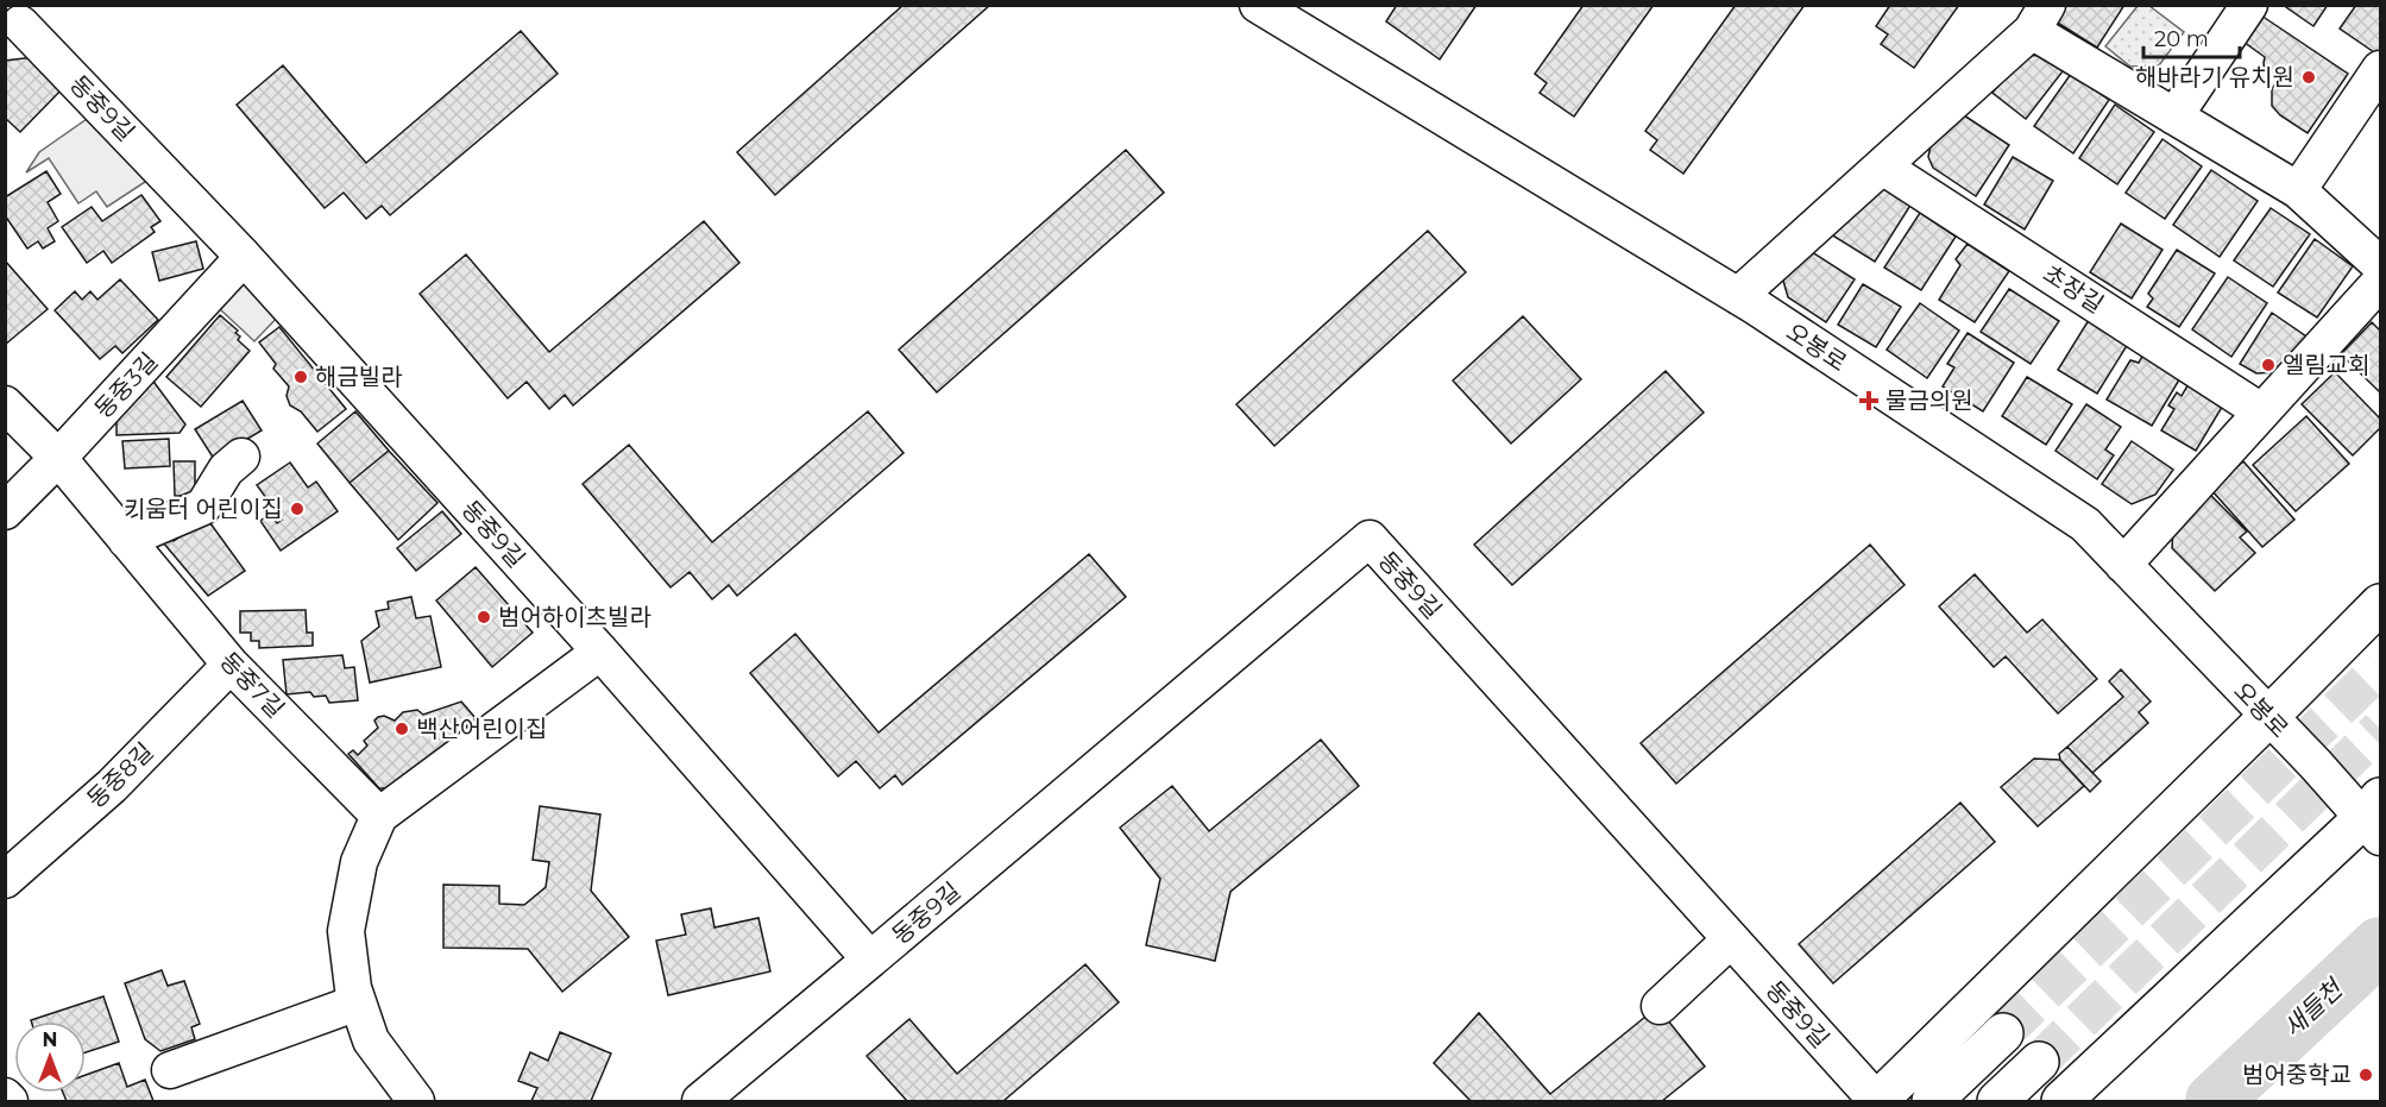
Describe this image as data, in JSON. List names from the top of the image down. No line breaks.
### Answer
{"streets":{"street":["동중9길","초장길","오봉로","동중3길","동중7길","동중8길"]},"crossings":[["동중9길","동중3길"],["동중3길","동중7길"],["동중7길","동중8길"]],"water":["새들천"],"places":{"other":["해바라기 유치원","엘림교회","해금빌라","키움터 어린이집","범어하이츠빌라","백산어린이집","범어중학교"],"health":["물금의원"]},"scale_bar":"20 m","north":"top"}
